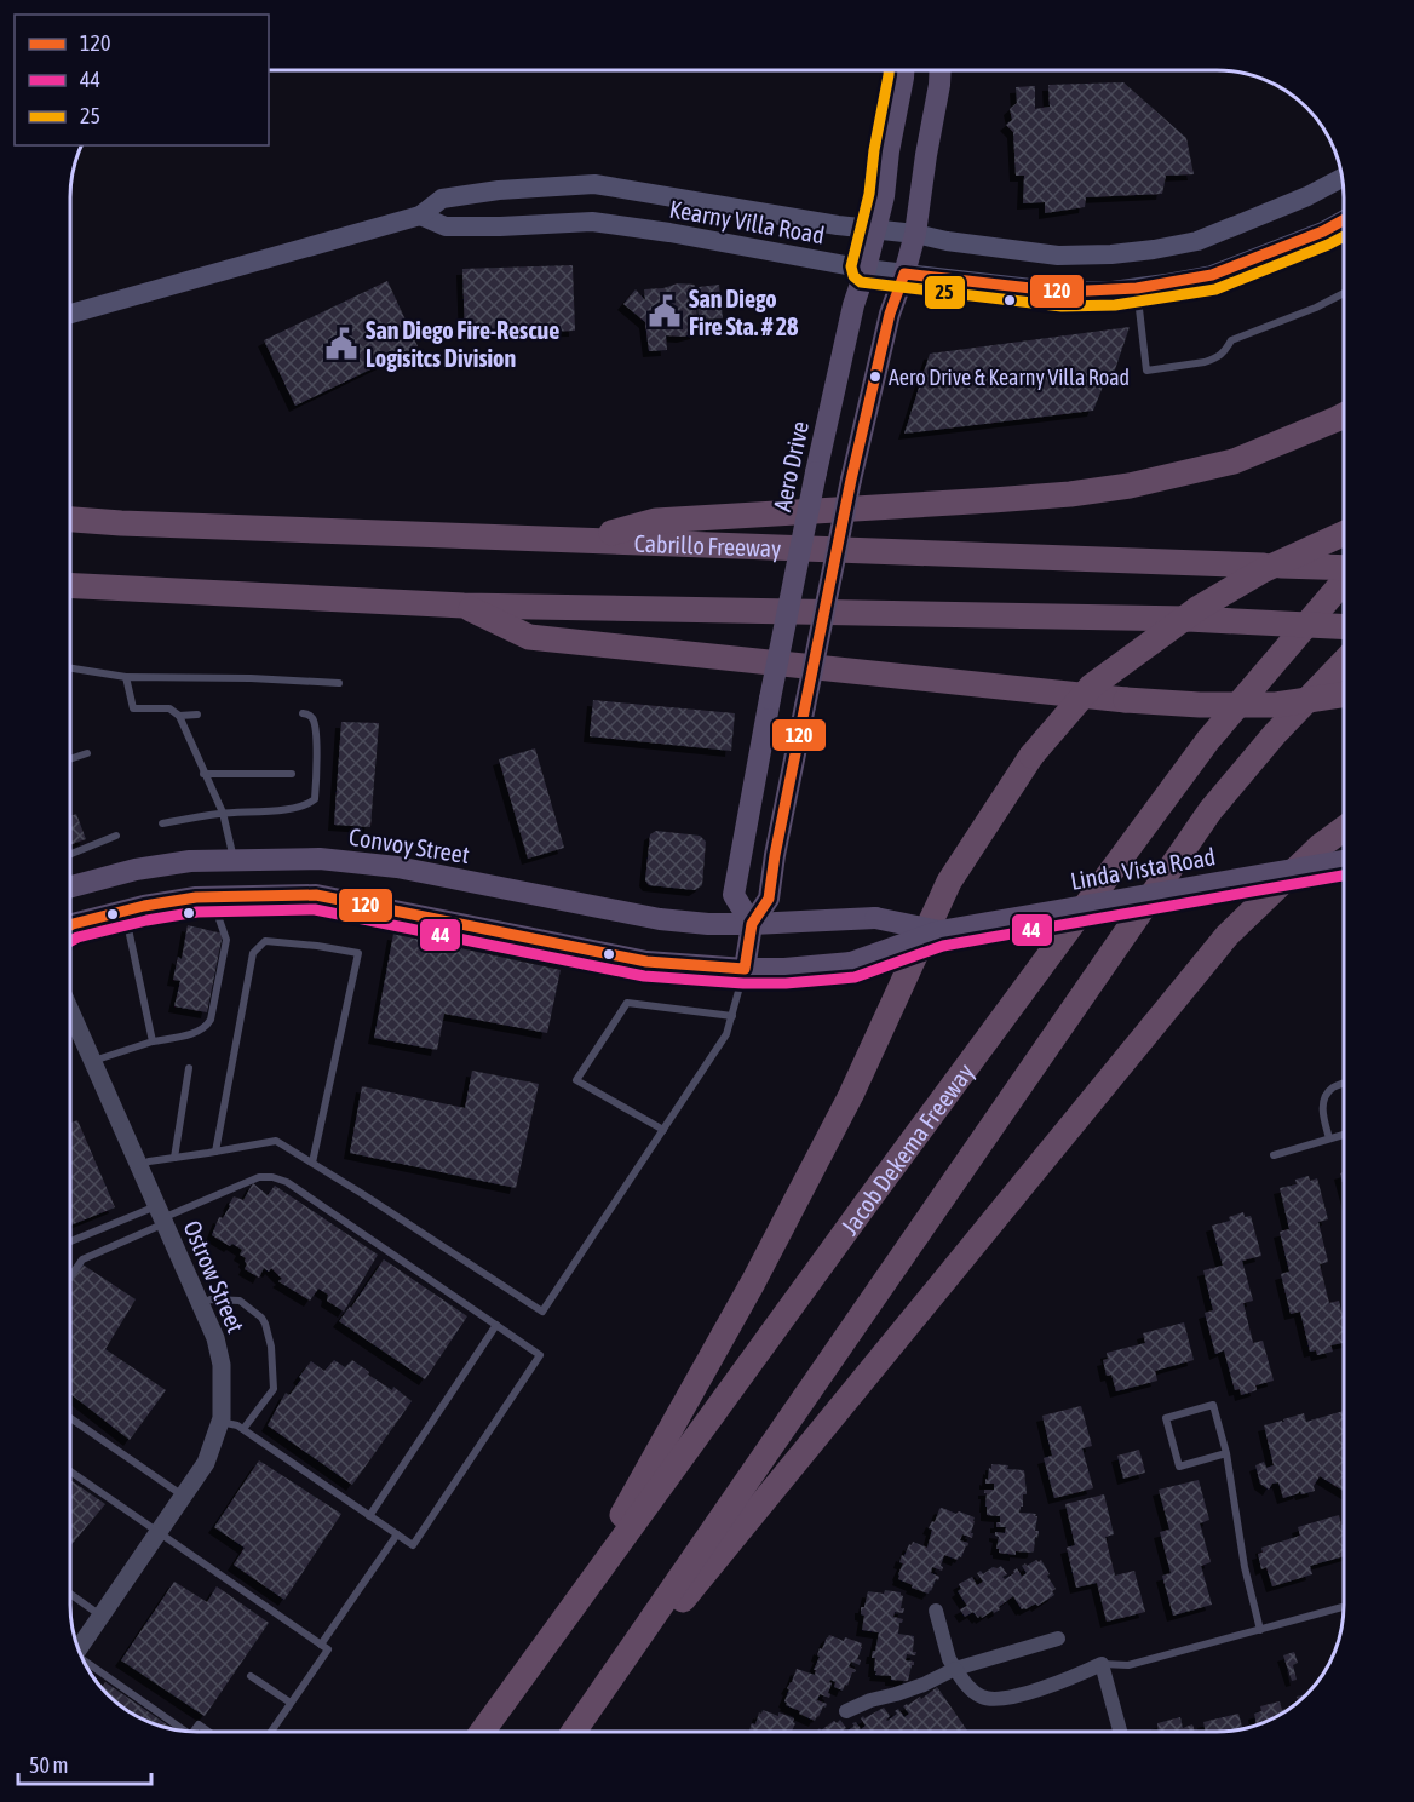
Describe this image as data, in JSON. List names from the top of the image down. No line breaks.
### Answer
{"streets":{"highway":["Cabrillo Freeway","Jacob Dekema Freeway"],"main road":["Kearny Villa Road","Aero Drive","Convoy Street","Linda Vista Road"],"street":["Ostrow Street"]},"crossings":[["Kearny Villa Road","Aero Drive"],["Aero Drive","Convoy Street"],["Aero Drive","Linda Vista Road"],["Convoy Street","Linda Vista Road"]],"places":{"public building":["San Diego Fire Sta. # 28","San Diego Fire-Rescue Logisitcs Division"],"other":["Aero Drive & Kearny Villa Road"]},"lines":["transit line 25","transit line 120","transit line 44"],"legend":["120","44","25"],"scale_bar":"50 m"}
